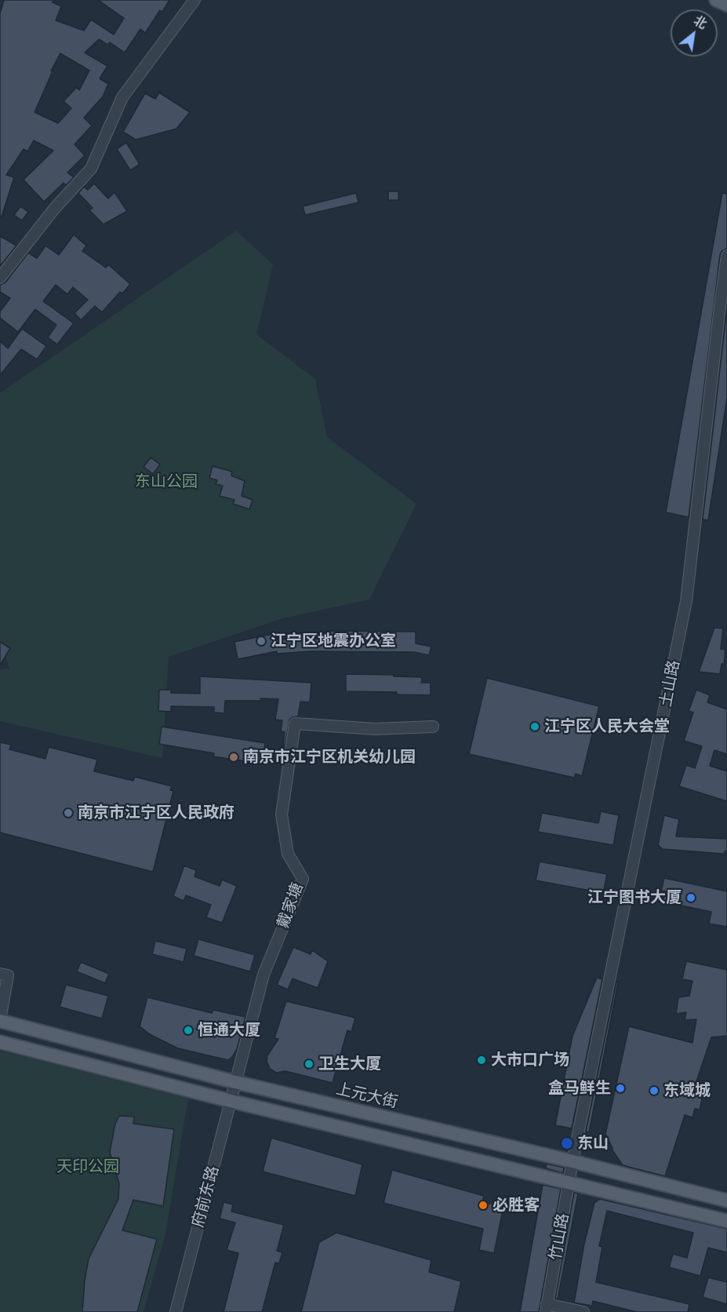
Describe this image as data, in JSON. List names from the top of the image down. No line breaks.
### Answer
{"streets":{"main road":["上元大街"],"street":["土山路","戴家塘","府前东路","竹山路"]},"crossings":[["土山路","上元大街"],["土山路","竹山路"],["戴家塘","上元大街"],["戴家塘","府前东路"],["上元大街","府前东路"],["上元大街","竹山路"]],"parks":["东山公园","天印公园"],"places":["江宁区地震办公室","江宁区人民大会堂","南京市江宁区机关幼儿园","南京市江宁区人民政府","江宁图书大厦","恒通大厦","大市口广场","卫生大厦","盒马鲜生","东域城","东山","必胜客"],"north":"top right"}
